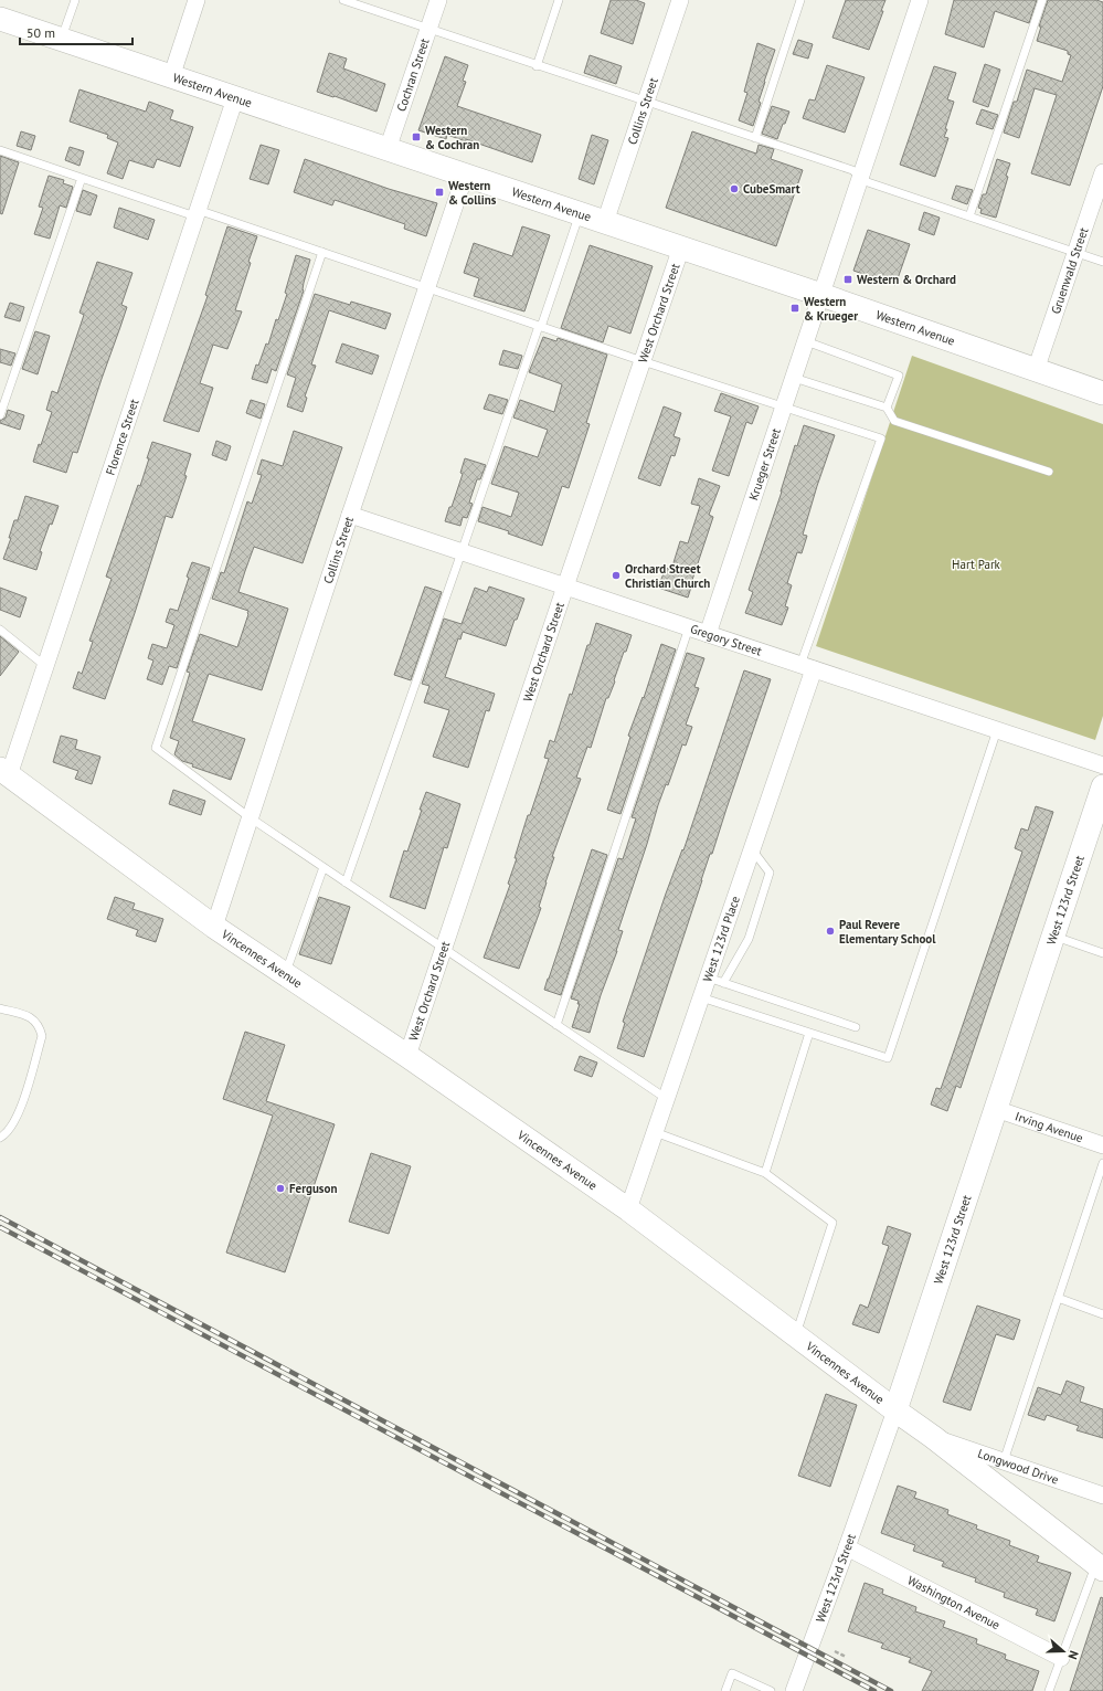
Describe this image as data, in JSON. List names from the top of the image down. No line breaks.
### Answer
{"streets":{"main road":["Western Avenue","West 123rd Street","Vincennes Avenue"],"street":["Cochran Street","Collins Street","Gruenwald Street","West Orchard Street","Florence Street","Krueger Street","Gregory Street","West 123rd Place","Irving Avenue","Longwood Drive","Washington Avenue"]},"crossings":[["Cochran Street","Western Avenue"],["Western Avenue","Collins Street"],["Western Avenue","Gruenwald Street"],["Western Avenue","West Orchard Street"],["Western Avenue","Florence Street"],["Western Avenue","Krueger Street"],["Collins Street","Gregory Street"],["Collins Street","Vincennes Avenue"],["West Orchard Street","Gregory Street"],["West Orchard Street","Vincennes Avenue"],["Florence Street","Vincennes Avenue"],["Krueger Street","Gregory Street"],["Gregory Street","West 123rd Place"],["West 123rd Street","Vincennes Avenue"],["West 123rd Street","Irving Avenue"],["West 123rd Street","Washington Avenue"],["West 123rd Place","Vincennes Avenue"],["Vincennes Avenue","Longwood Drive"]],"parks":["Hart Park"],"places":{"transit":["Western & Cochran","Western & Collins","Western & Orchard","Western & Krueger"],"other":["CubeSmart","Orchard Street Christian Church","Paul Revere Elementary School","Ferguson"]},"scale_bar":"50 m","north":"right"}
